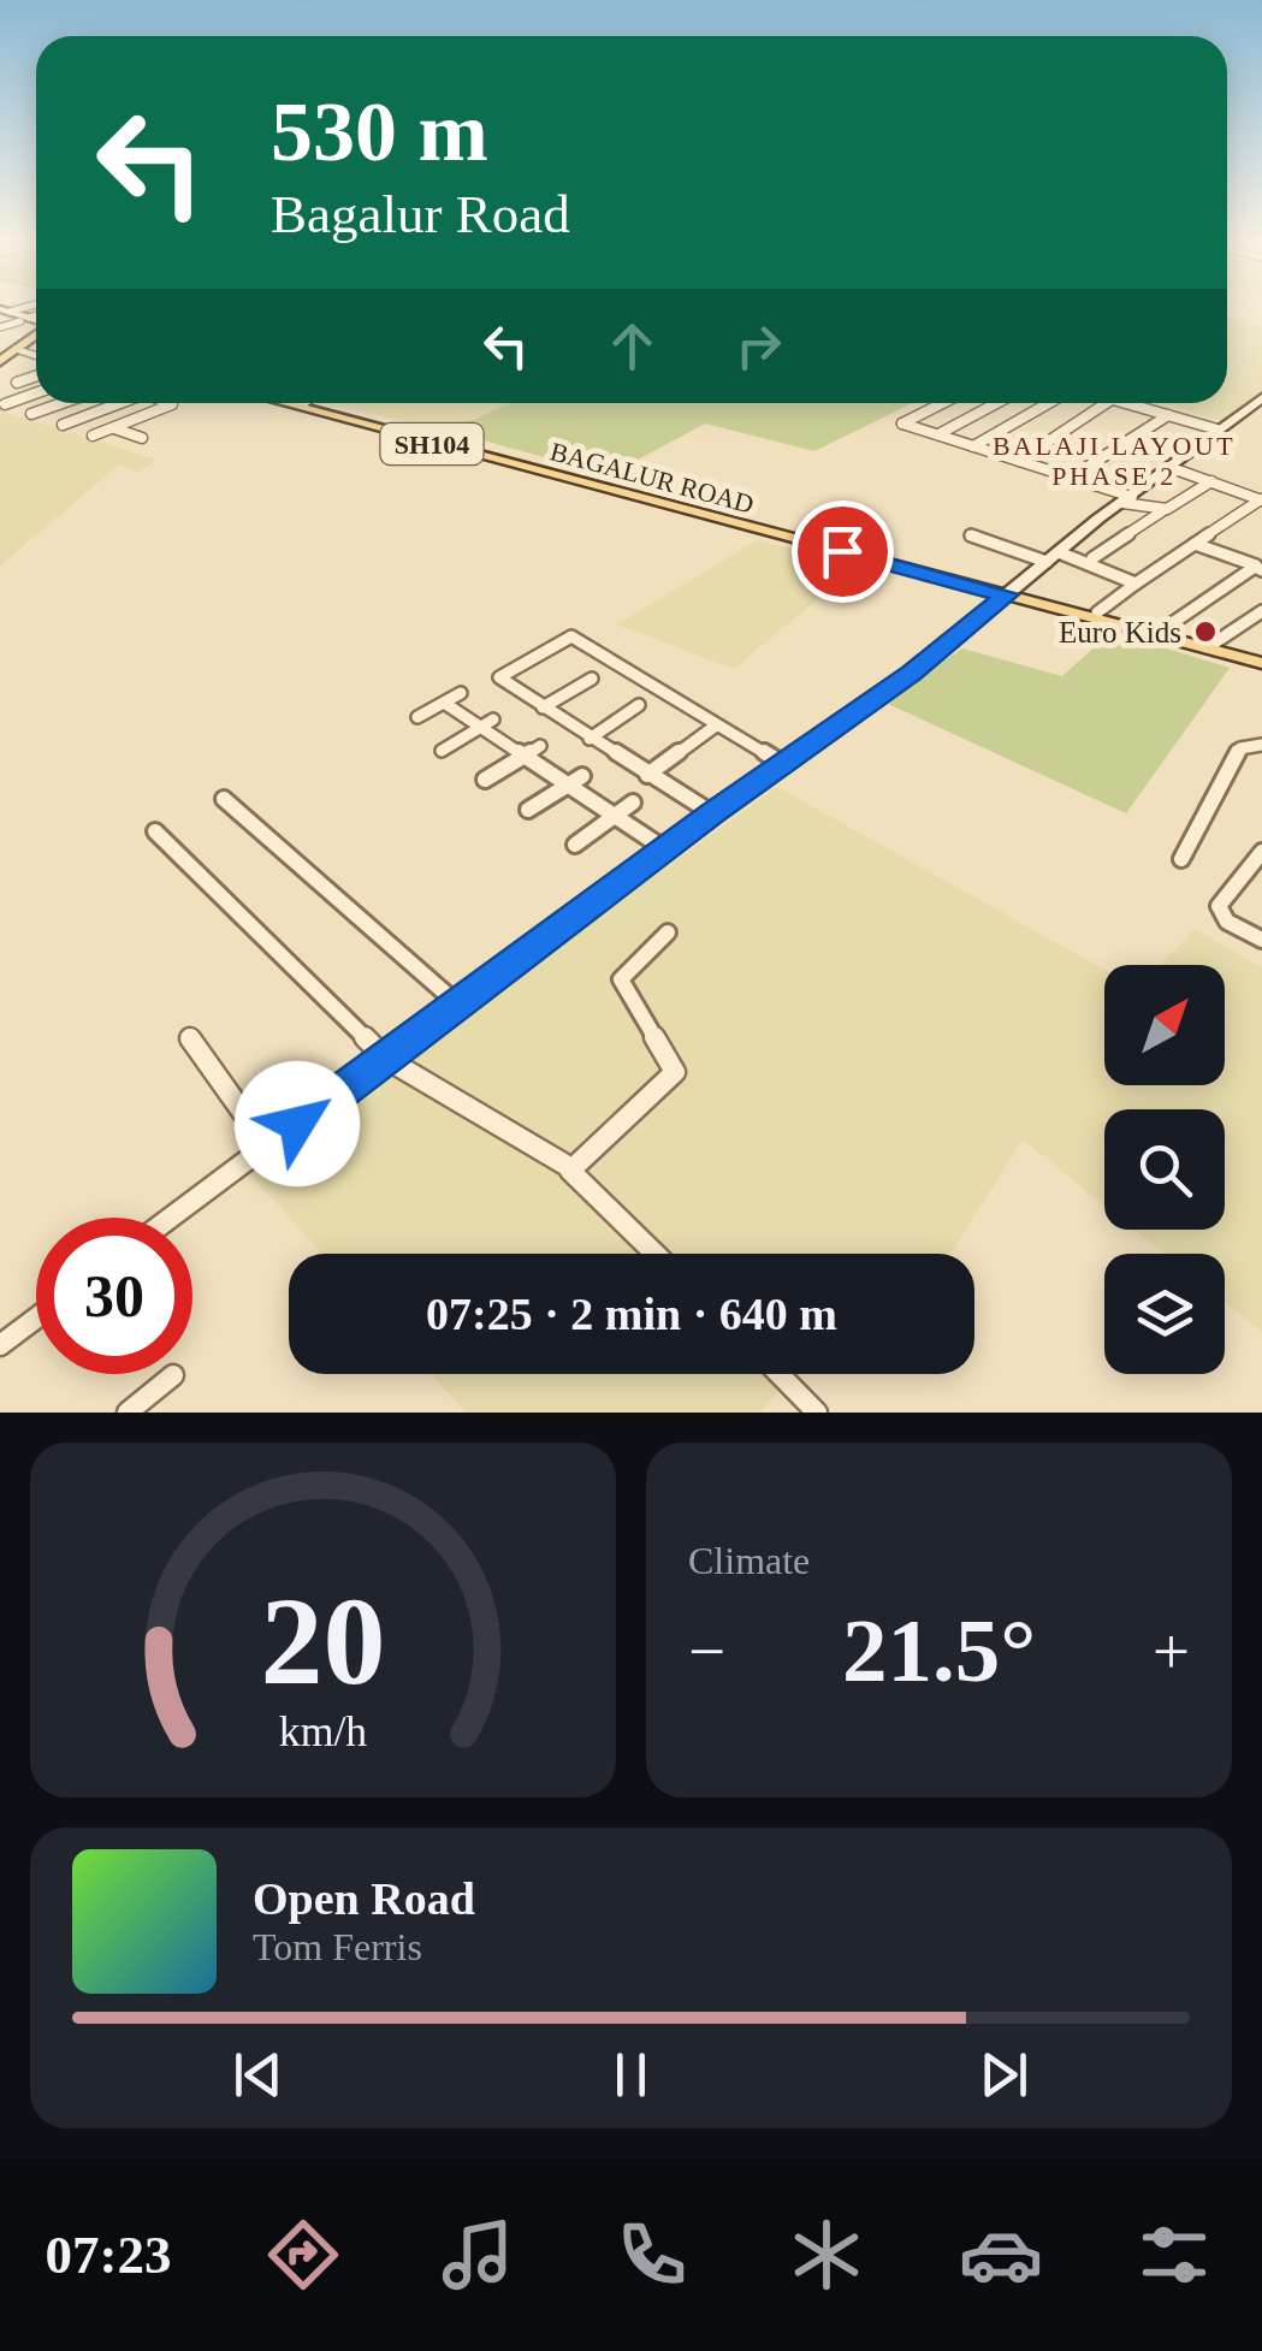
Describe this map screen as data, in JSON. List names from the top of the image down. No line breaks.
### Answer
{"streets":{"main road":["SH104","BAGALUR ROAD"]},"districts":["BALAJI LAYOUT PHASE 2"],"places":["Euro Kids"],"north":"top right","page":{"turn":["530 m","Bagalur Road"],"limit":"30","trip":"07:25 · 2 min · 640 m","tile":"Climate","heat":["−","21.5°","+"],"song":["Open Road","Tom Ferris"],"tabs":"07:23","gauge":["20","km/h"]}}
